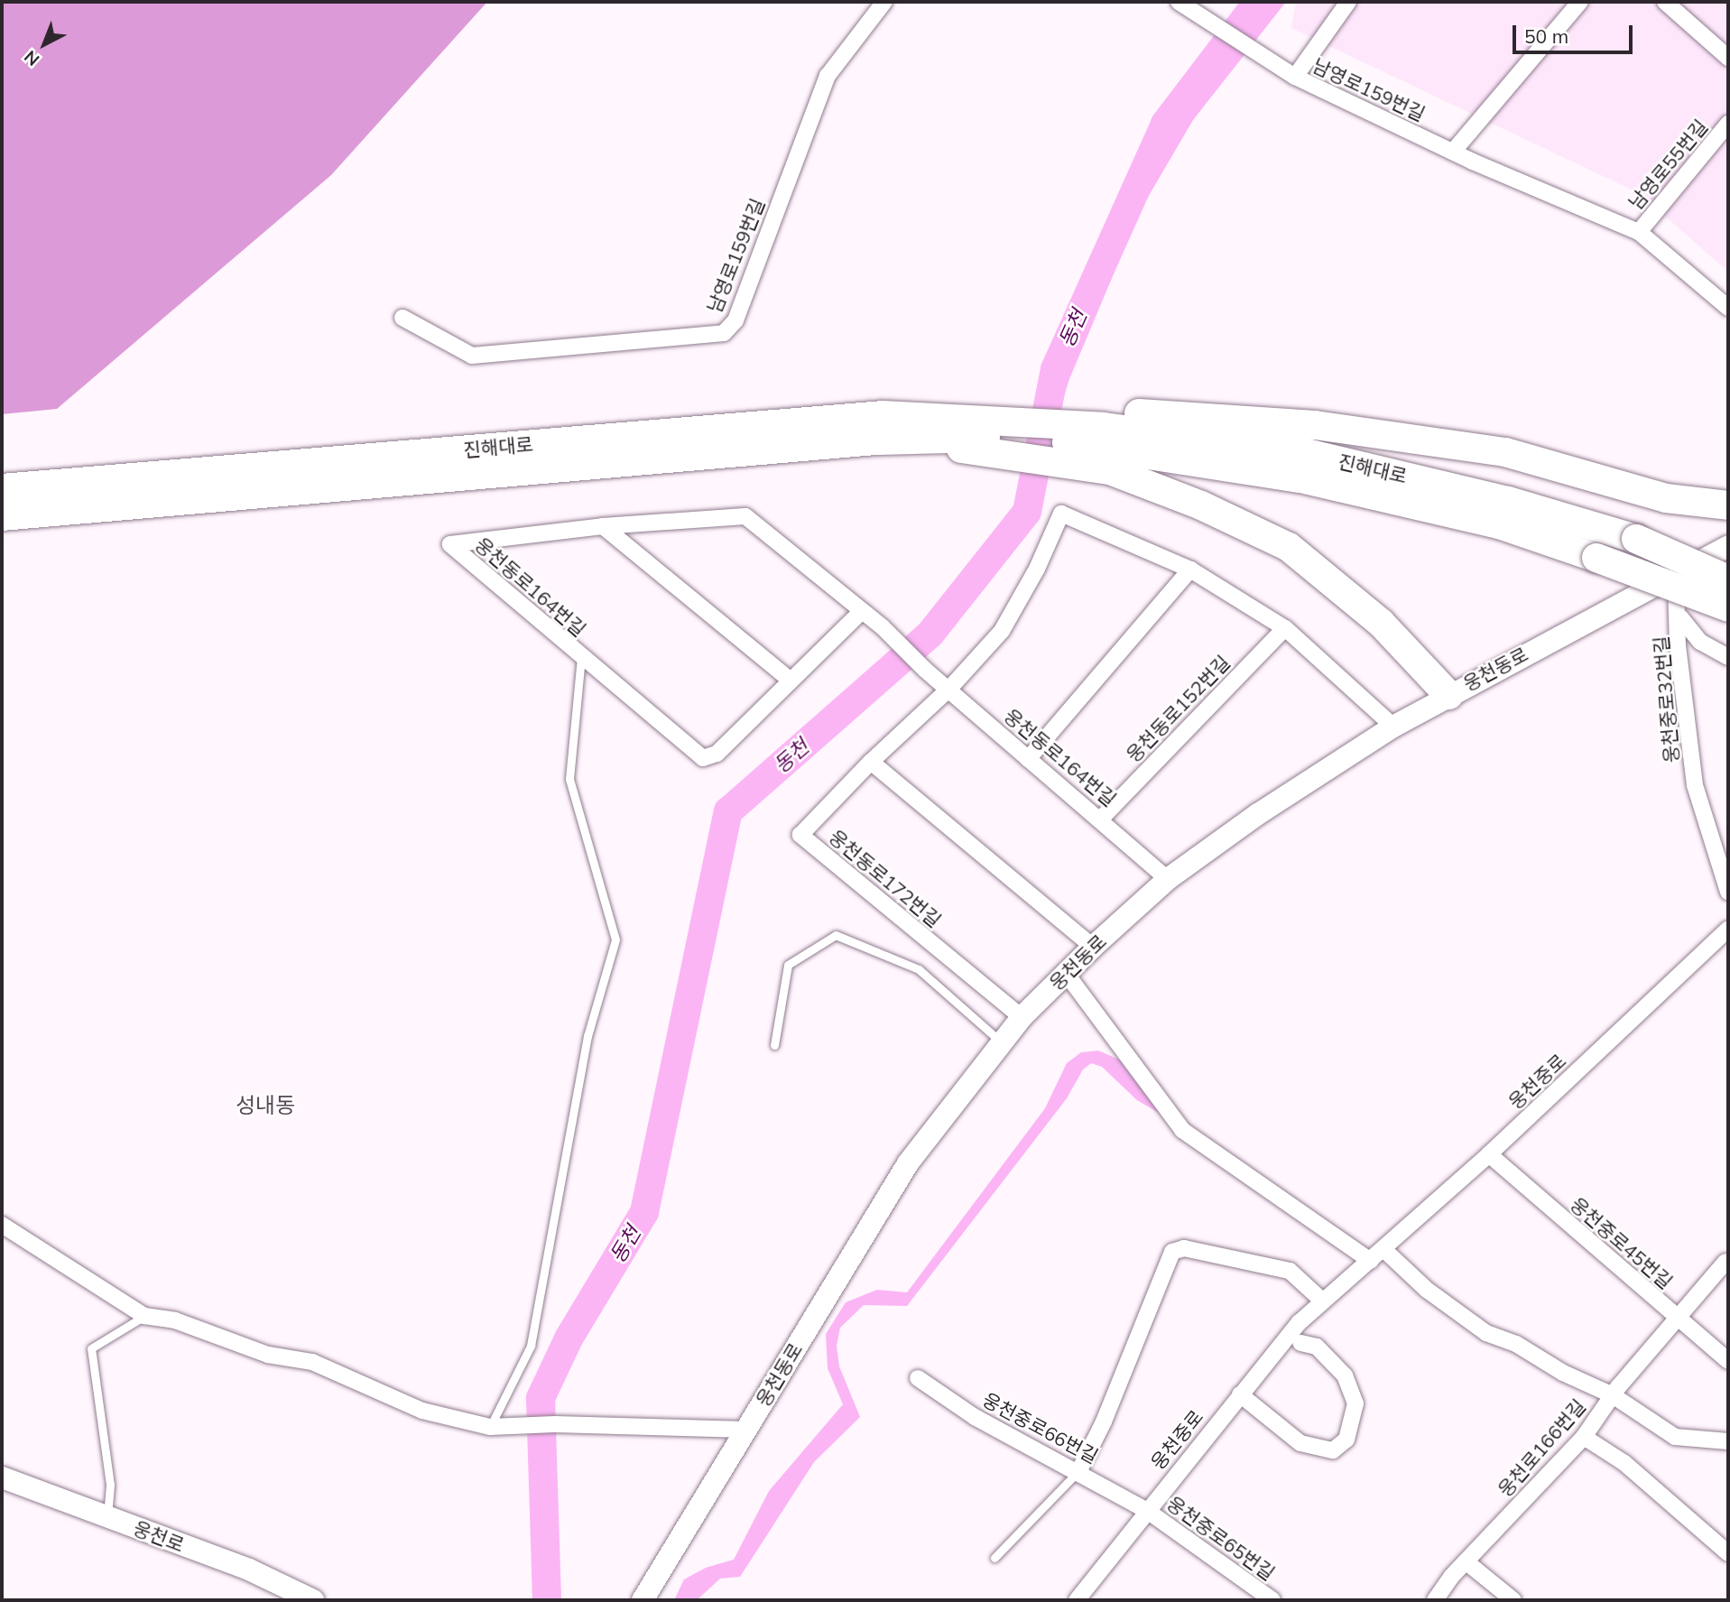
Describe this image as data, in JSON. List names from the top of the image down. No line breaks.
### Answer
{"streets":{"highway":["진해대로"],"main road":["웅천동로","웅천로"],"street":["남영로159번길","남영로55번길","웅천동로164번길","웅천중로32번길","웅천동로152번길","웅천동로172번길","웅천중로","웅천중로45번길","웅천중로66번길","웅천로166번길","웅천중로65번길"]},"crossings":[["남영로159번길","남영로55번길"],["웅천동로164번길","웅천동로"],["웅천동로164번길","웅천동로152번길"],["웅천동로164번길","웅천동로172번길"],["웅천동로","웅천중로32번길"],["웅천동로","웅천동로172번길"],["웅천중로","웅천중로45번길"],["웅천중로","웅천중로66번길"],["웅천중로","웅천중로65번길"],["웅천중로45번길","웅천로166번길"],["웅천중로66번길","웅천중로65번길"]],"districts":["성내동"],"water":["동천"],"scale_bar":"50 m","north":"bottom left"}
